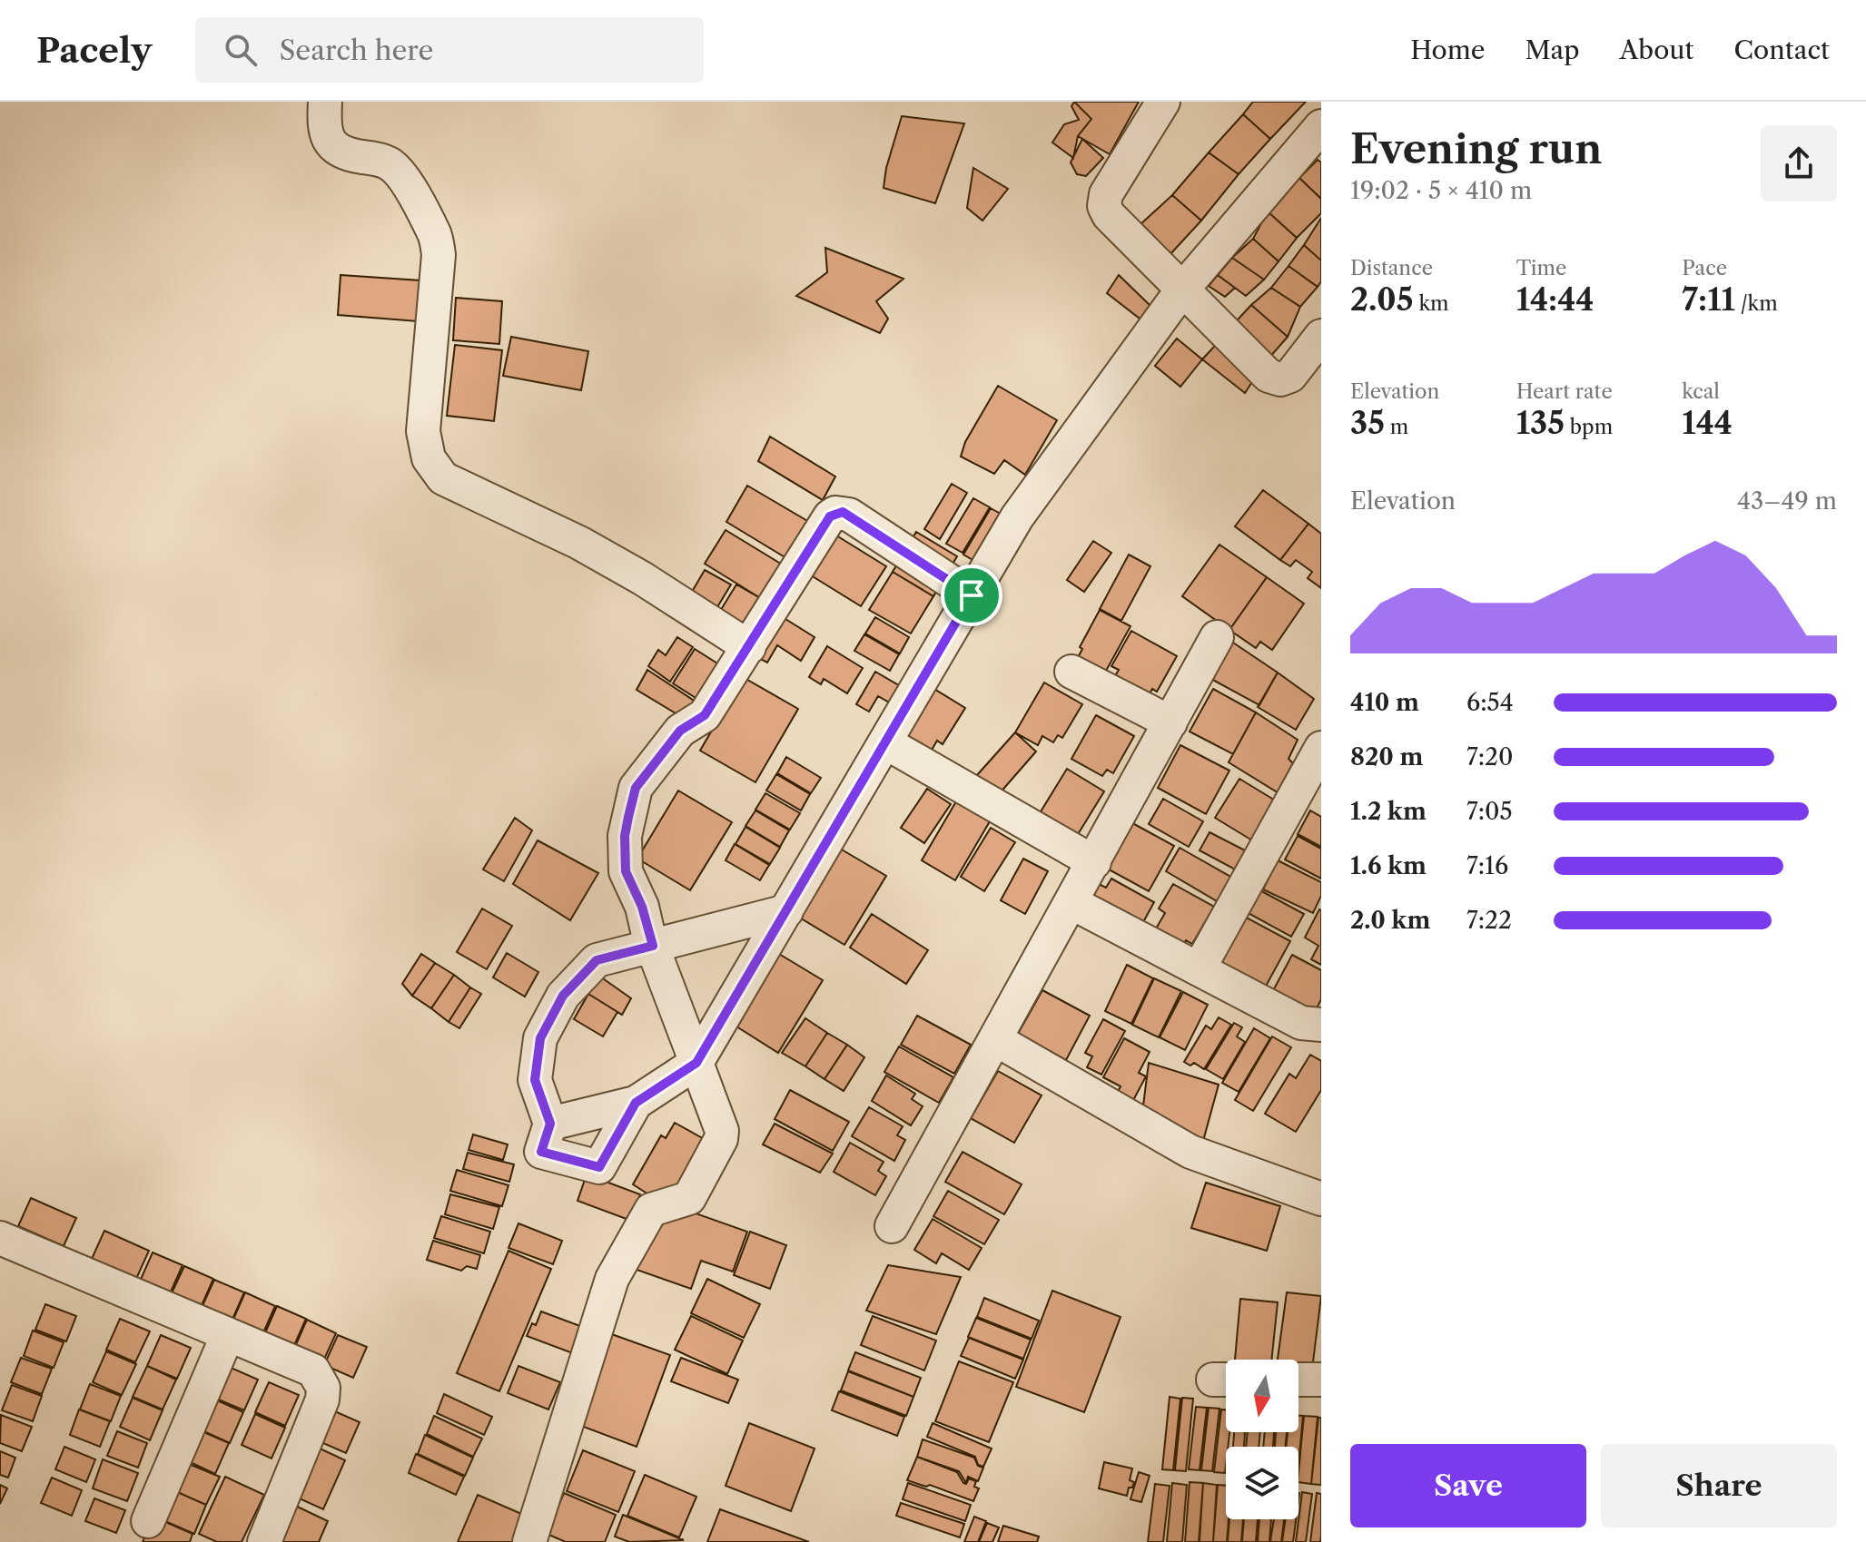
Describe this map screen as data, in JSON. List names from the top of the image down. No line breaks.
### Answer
{"north":"bottom","page":{"header":"Pacely","search":"Search here","nav":["Home","Map","About","Contact"],"heading":["Evening run","19:02 · 5 × 410 m"],"stats":[["Distance","2.05 km"],["Time","14:44"],["Pace","7:11 /km"],["Elevation","35 m"],["Heart rate","135 bpm"],["kcal","144"]],"chart":["Elevation","43–49 m"],"list":[{"name":"410 m","note":"6:54"},{"name":"820 m","note":"7:20"},{"name":"1.2 km","note":"7:05"},{"name":"1.6 km","note":"7:16"},{"name":"2.0 km","note":"7:22"}],"buttons":["Save","Share"]}}
